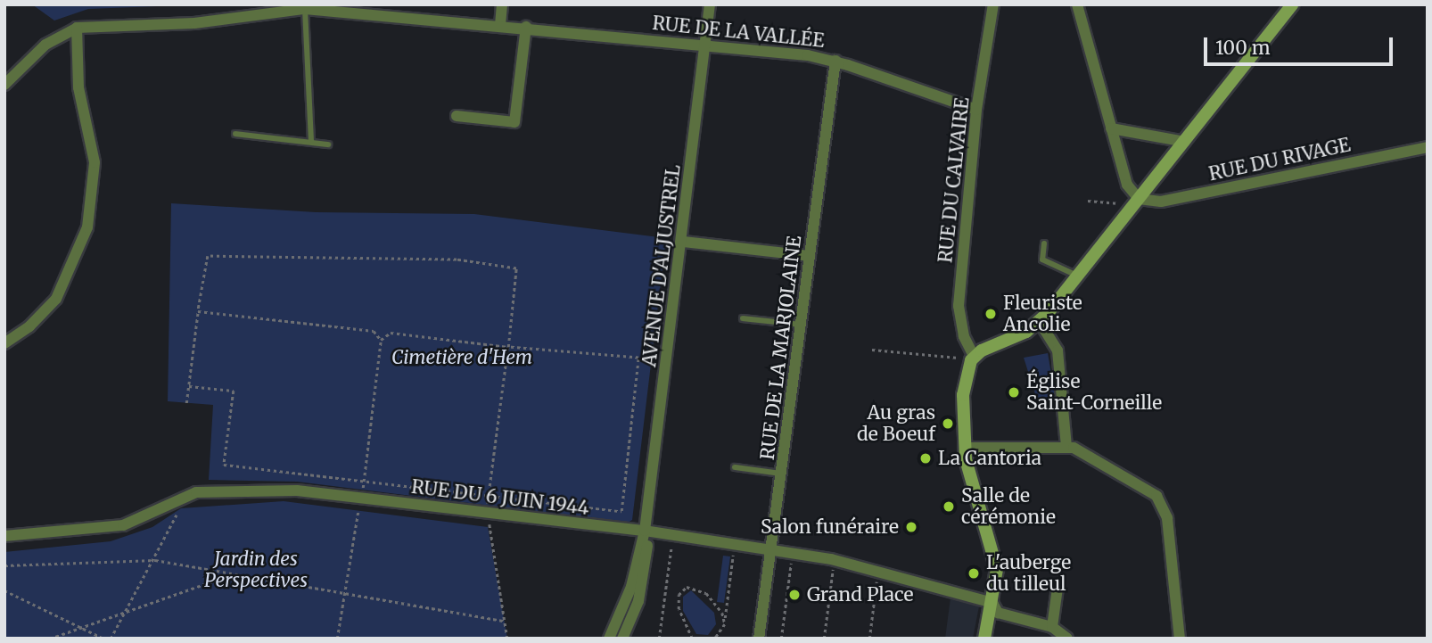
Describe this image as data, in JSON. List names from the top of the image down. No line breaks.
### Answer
{"streets":{"street":["RUE DE LA VALLÉE","RUE DU RIVAGE","RUE DU CALVAIRE","AVENUE D'ALJUSTREL","RUE DE LA MARJOLAINE","RUE DU 6 JUIN 1944"]},"crossings":[["RUE DE LA VALLÉE","RUE DU CALVAIRE"],["RUE DE LA VALLÉE","AVENUE D'ALJUSTREL"],["RUE DE LA VALLÉE","RUE DE LA MARJOLAINE"],["AVENUE D'ALJUSTREL","RUE DU 6 JUIN 1944"],["RUE DE LA MARJOLAINE","RUE DU 6 JUIN 1944"]],"parks":["Cimetière d'Hem","Jardin des Perspectives"],"places":["Fleuriste Ancolie","Église Saint-Corneille","Au gras de Boeuf","La Cantoria","Salle de cérémonie","Salon funéraire","L'auberge du tilleul","Grand Place"],"scale_bar":"100 m"}
